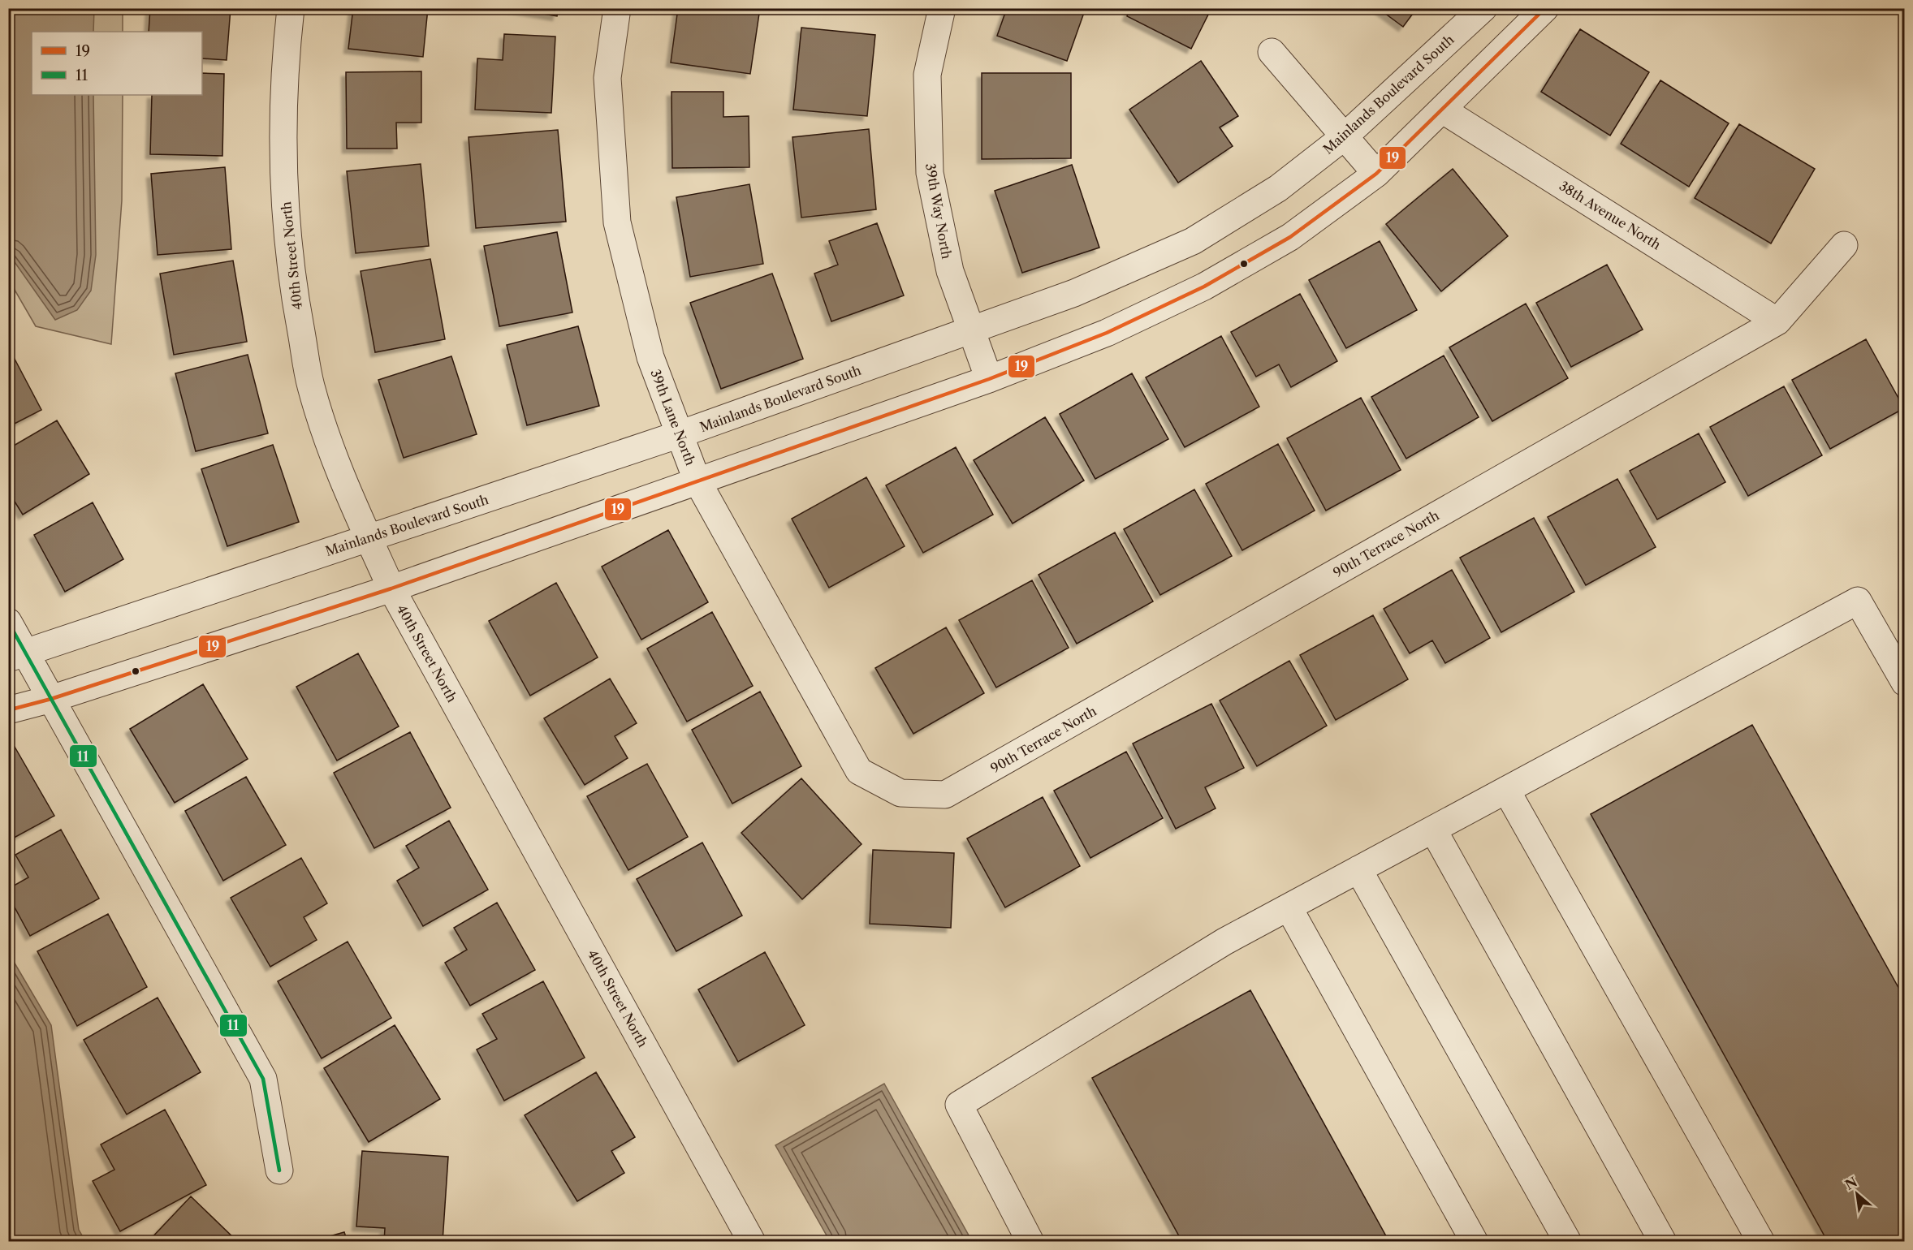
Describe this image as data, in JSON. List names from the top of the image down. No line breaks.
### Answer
{"streets":{"street":["Mainlands Boulevard South","39th Way North","38th Avenue North","40th Street North","39th Lane North","90th Terrace North"]},"crossings":[["Mainlands Boulevard South","39th Way North"],["Mainlands Boulevard South","40th Street North"],["Mainlands Boulevard South","39th Lane North"],["38th Avenue North","90th Terrace North"],["39th Lane North","90th Terrace North"]],"lines":["transit line 19","transit line 11"],"legend":["19","11"],"north":"top left"}
